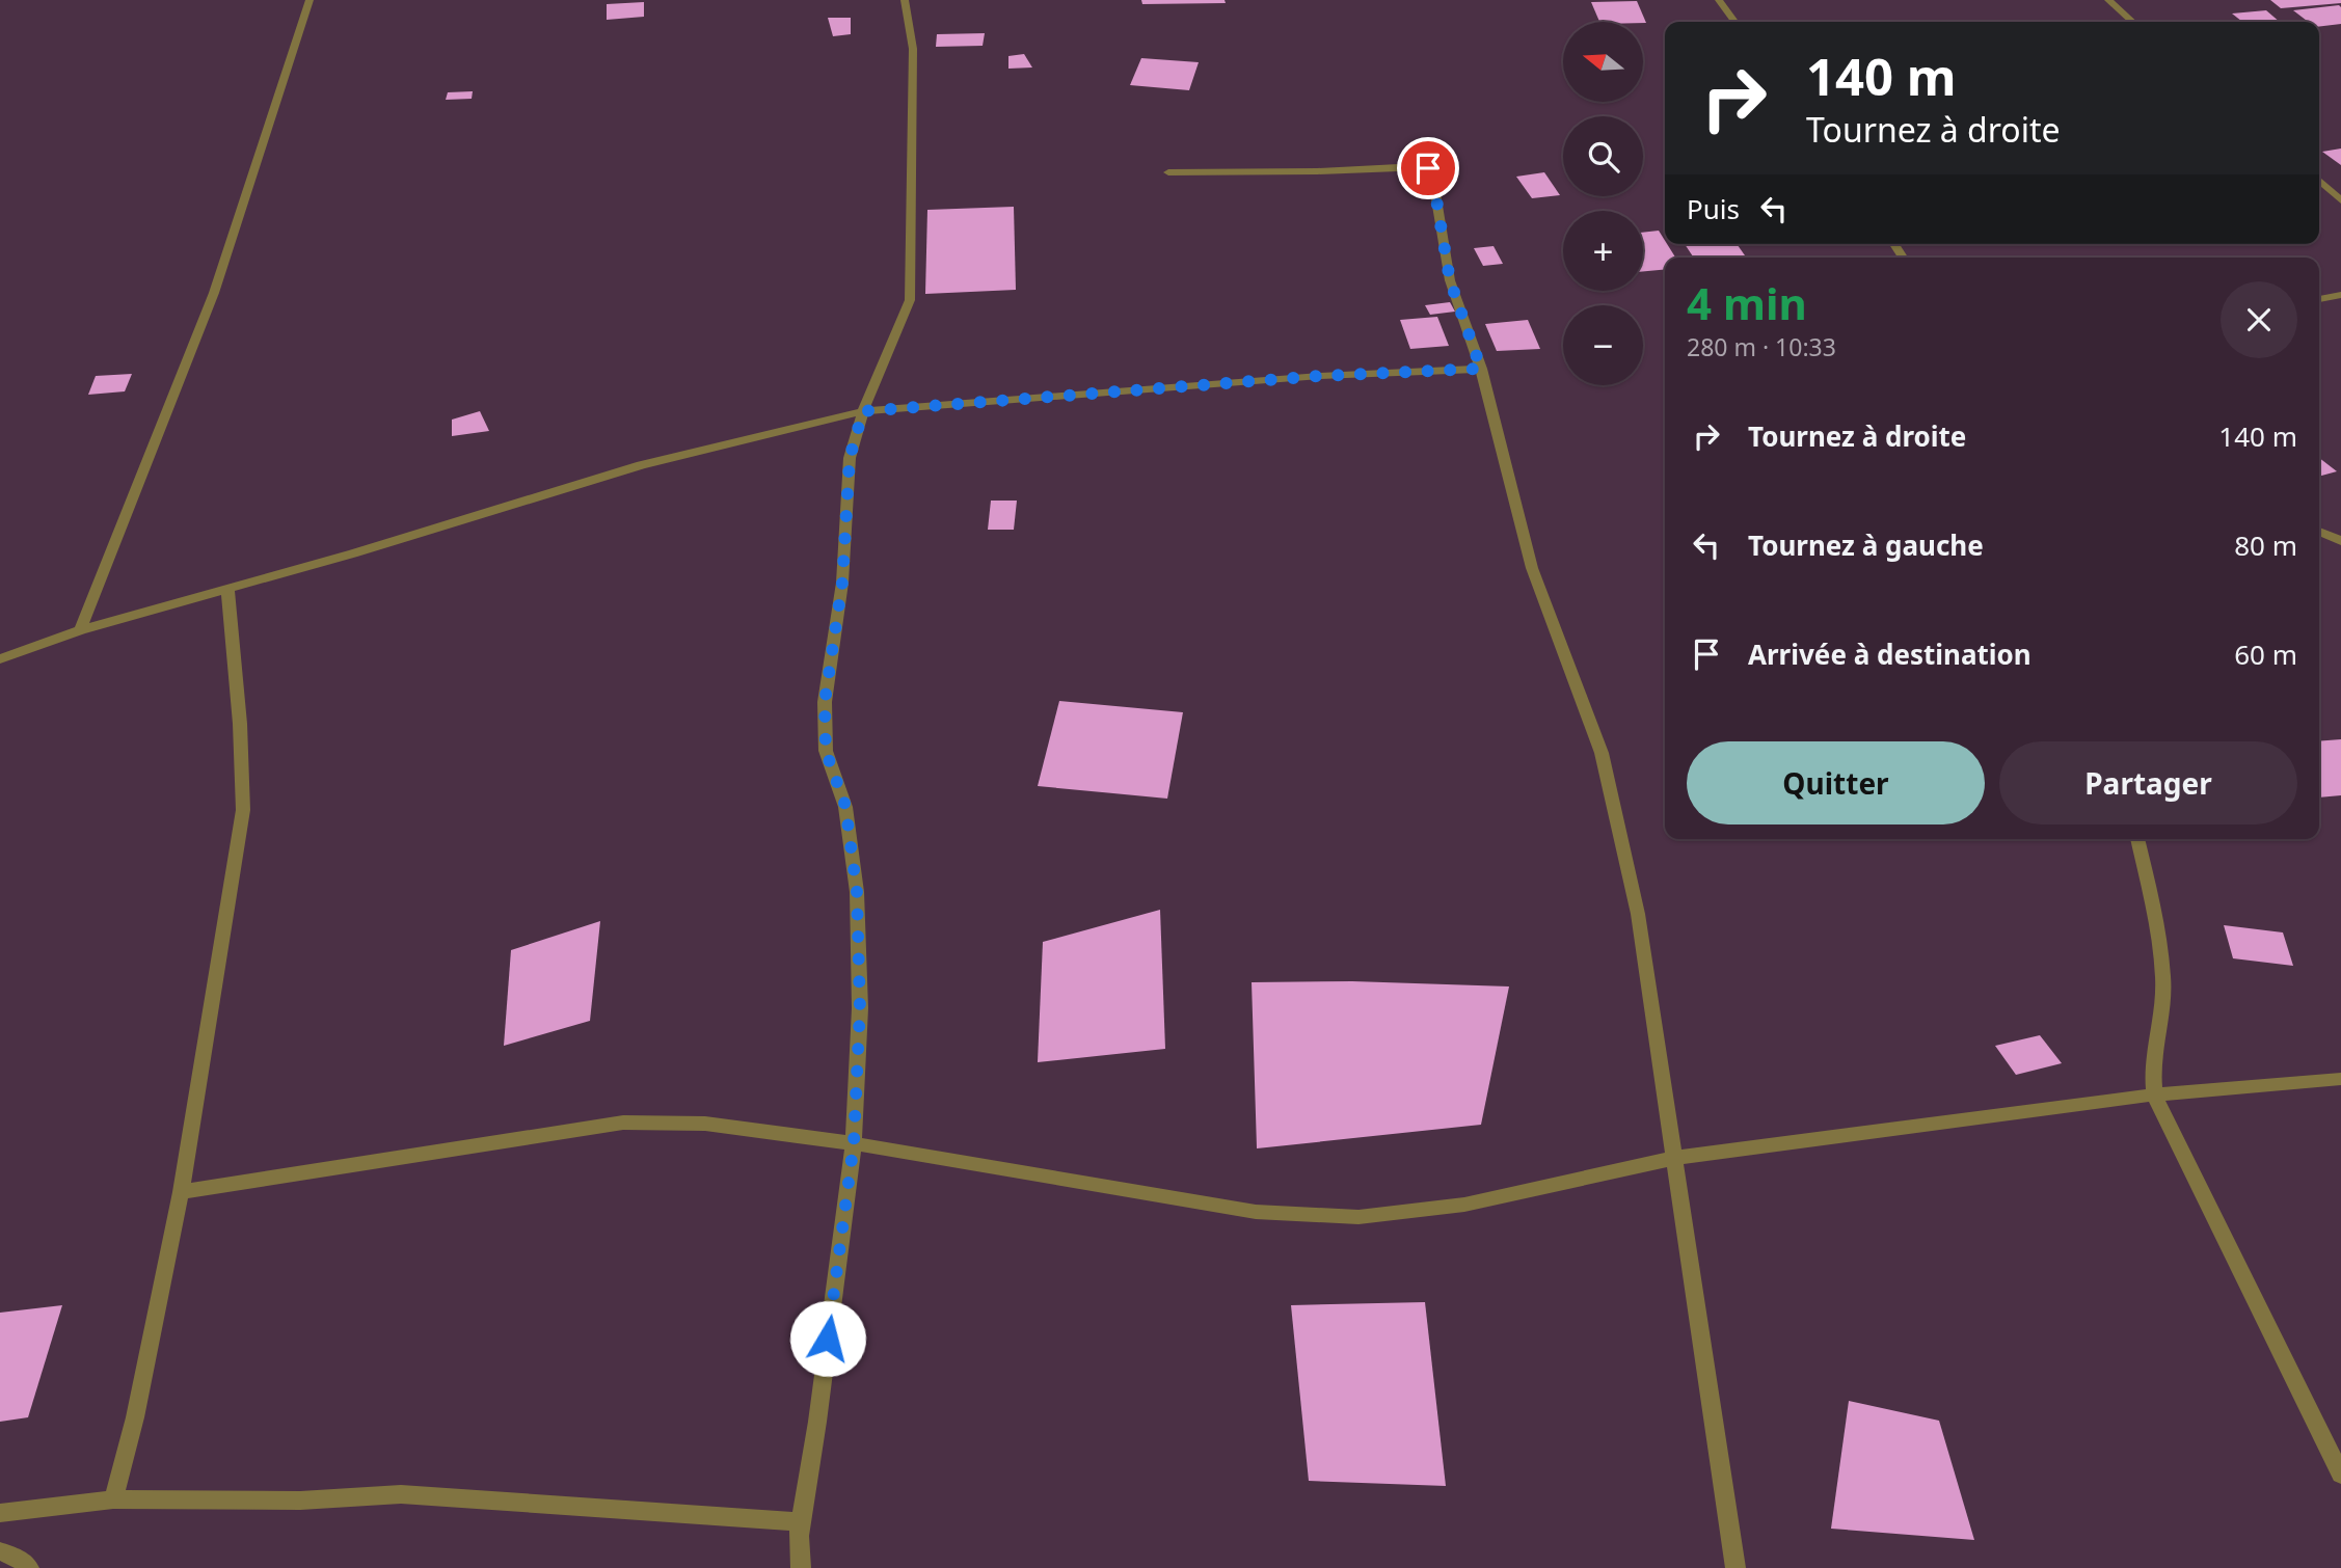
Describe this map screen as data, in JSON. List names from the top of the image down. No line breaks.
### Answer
{"north":"left","page":{"map_buttons":["+","−"],"turn":["140 m","Tournez à droite"],"then":"Puis","heading":["4 min","280 m · 10:33"],"list":[{"name":"Tournez à droite","value":"140 m"},{"name":"Tournez à gauche","value":"80 m"},{"name":"Arrivée à destination","value":"60 m"}],"buttons":["Quitter","Partager"]}}
